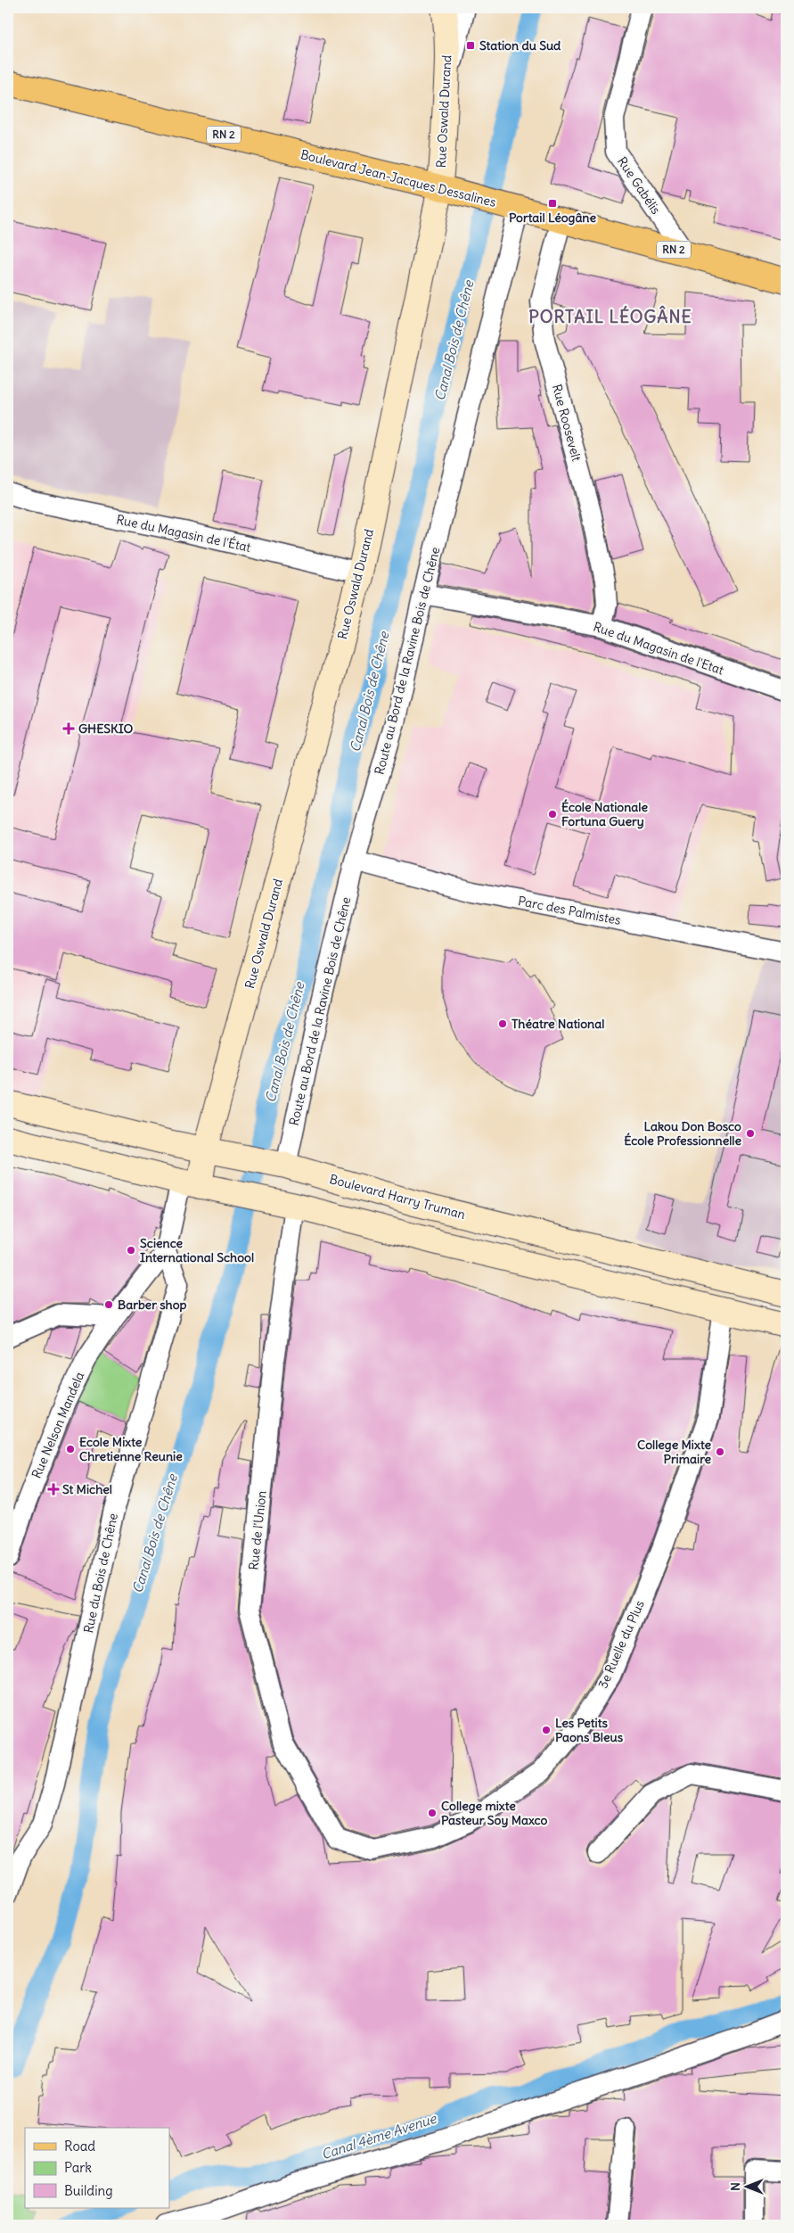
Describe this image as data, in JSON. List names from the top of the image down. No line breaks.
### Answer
{"streets":{"main road":["Rue Oswald Durand","RN 2","Boulevard Jean-Jacques Dessalines","Boulevard Harry Truman"],"street":["Rue Gabélis","Rue Roosevelt","Rue du Magasin de l'État","Rue du Magasin de l'Etat","Route au Bord de la Ravine Bois de Chêne","Parc des Palmistes","Rue Nelson Mandela","Rue de l'Union","Rue du Bois de Chêne","3e Ruelle du Plus"]},"crossings":[["Rue Oswald Durand","Boulevard Jean-Jacques Dessalines"],["Rue Oswald Durand","Rue du Magasin de l'État"],["Rue Oswald Durand","Boulevard Harry Truman"],["Rue Oswald Durand","Rue Nelson Mandela"],["Boulevard Jean-Jacques Dessalines","Rue Gabélis"],["Boulevard Jean-Jacques Dessalines","Rue Roosevelt"],["Boulevard Jean-Jacques Dessalines","Route au Bord de la Ravine Bois de Chêne"],["Rue Roosevelt","Rue du Magasin de l'Etat"],["Rue du Magasin de l'Etat","Route au Bord de la Ravine Bois de Chêne"],["Route au Bord de la Ravine Bois de Chêne","Parc des Palmistes"],["Route au Bord de la Ravine Bois de Chêne","Boulevard Harry Truman"],["Rue Nelson Mandela","Rue du Bois de Chêne"],["Rue de l'Union","3e Ruelle du Plus"]],"districts":["PORTAIL LÉOGÂNE"],"water":["Canal Bois de Chêne","Canal 4ème Avenue"],"places":{"transit":["Station du Sud","Portail Léogâne"],"health":["GHESKIO","St Michel"],"other":["École Nationale Fortuna Guery","Théatre National","Lakou Don Bosco École Professionnelle","Science International School","Barber shop","Ecole Mixte Chretienne Reunie","College Mixte Primaire","Les Petits Paons Bleus","College mixte Pasteur Soy Maxco"]},"legend":["Road","Park","Building"],"north":"left"}
